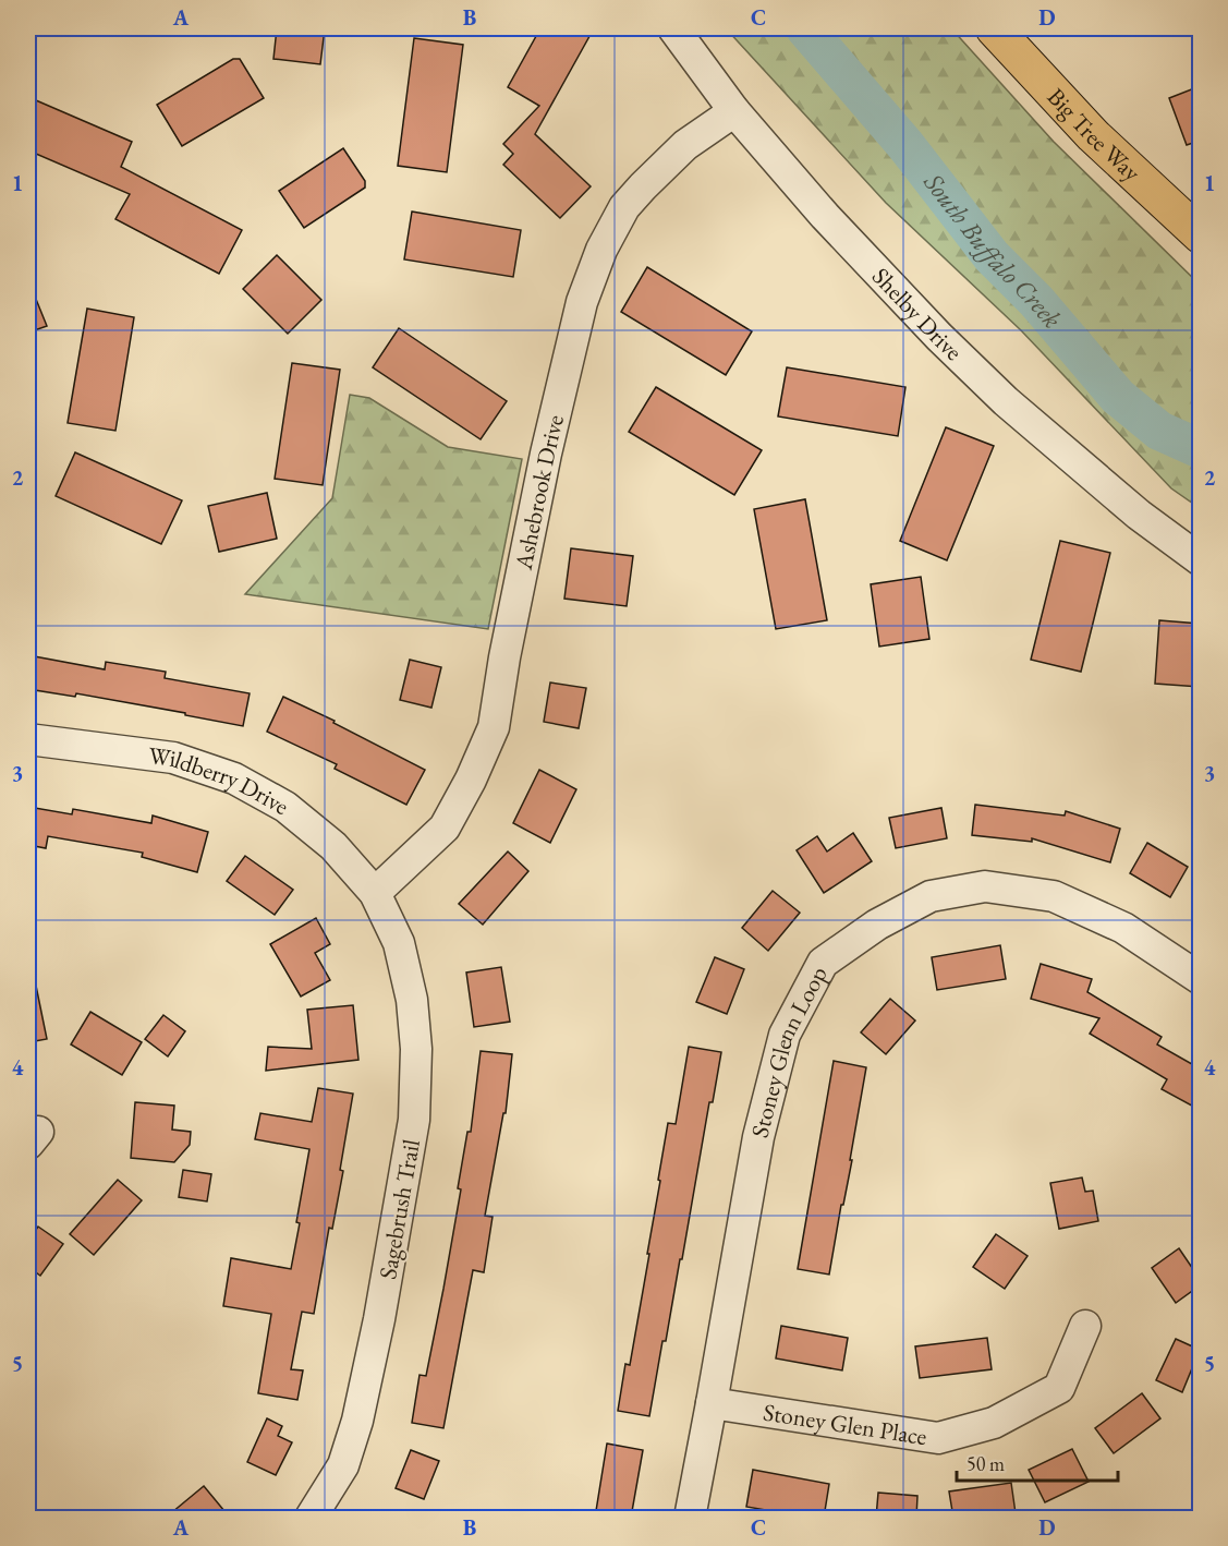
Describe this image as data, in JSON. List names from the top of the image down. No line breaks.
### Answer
{"streets":{"main road":["Big Tree Way"],"street":["Shelby Drive","Ashebrook Drive","Wildberry Drive","Stoney Glenn Loop","Sagebrush Trail","Stoney Glen Place"]},"crossings":[["Shelby Drive","Ashebrook Drive"],["Ashebrook Drive","Wildberry Drive"],["Ashebrook Drive","Sagebrush Trail"],["Wildberry Drive","Sagebrush Trail"],["Stoney Glenn Loop","Stoney Glen Place"]],"water":["South Buffalo Creek"],"scale_bar":"50 m","grid":{"columns":["A","B","C","D"],"rows":["1","2","3","4","5"]}}
